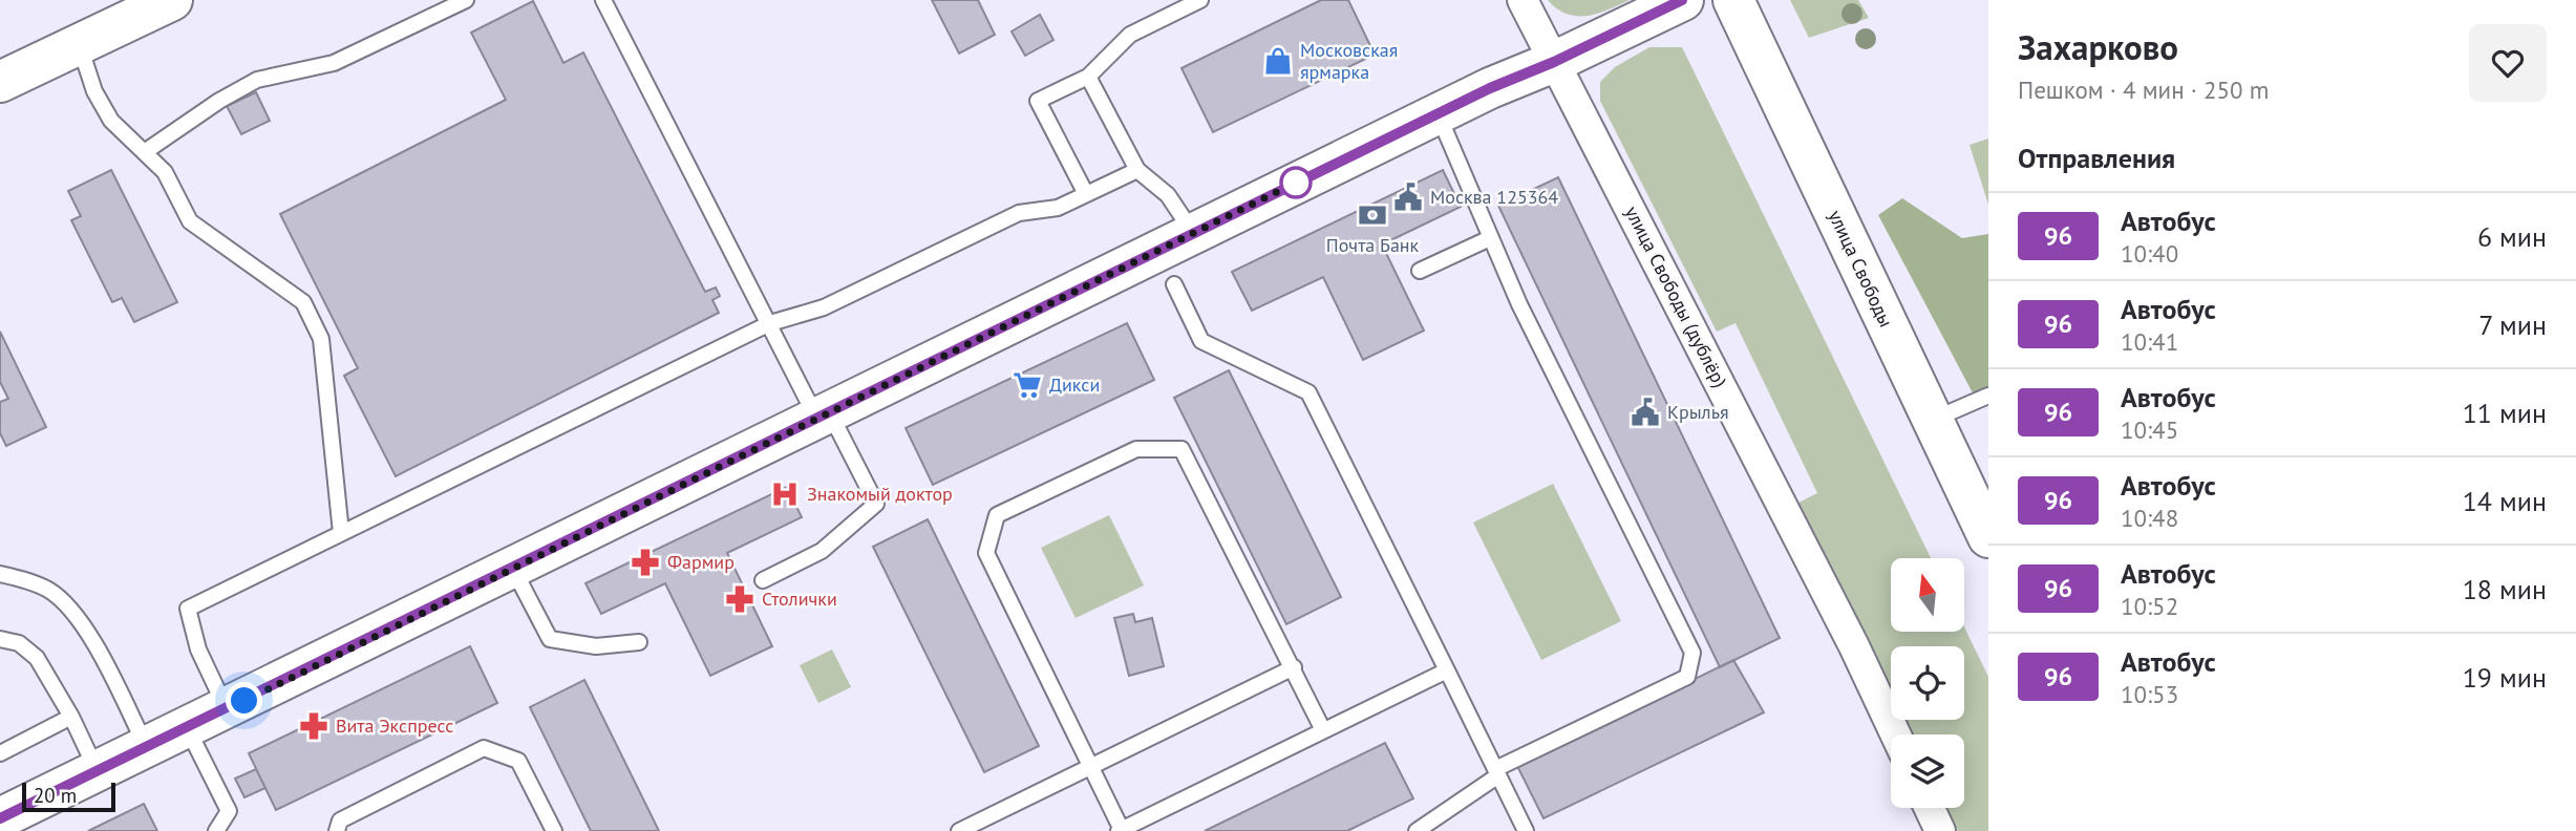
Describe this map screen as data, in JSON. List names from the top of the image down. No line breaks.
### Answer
{"streets":{"main road":["улица Свободы"],"street":["улица Свободы (дублёр)"]},"places":{"shop":["Московская ярмарка"],"public building":["Москва 125364","Крылья"],"bank":["Почта Банк"],"supermarket":["Дикси"],"hospital":["Знакомый доктор"],"pharmacy":["Фармир","Столички","Вита Экспресс"]},"lines":["bus line 96"],"scale_bar":"20 m","north":"top","page":{"heading":[["Захарково","Пешком · 4 мин · 250 m"],"Отправления"],"list":[{"mark":"96","name":"Автобус","note":"10:40","value":"6 мин"},{"mark":"96","name":"Автобус","note":"10:41","value":"7 мин"},{"mark":"96","name":"Автобус","note":"10:45","value":"11 мин"},{"mark":"96","name":"Автобус","note":"10:48","value":"14 мин"},{"mark":"96","name":"Автобус","note":"10:52","value":"18 мин"},{"mark":"96","name":"Автобус","note":"10:53","value":"19 мин"}],"scale":"20 m"}}
